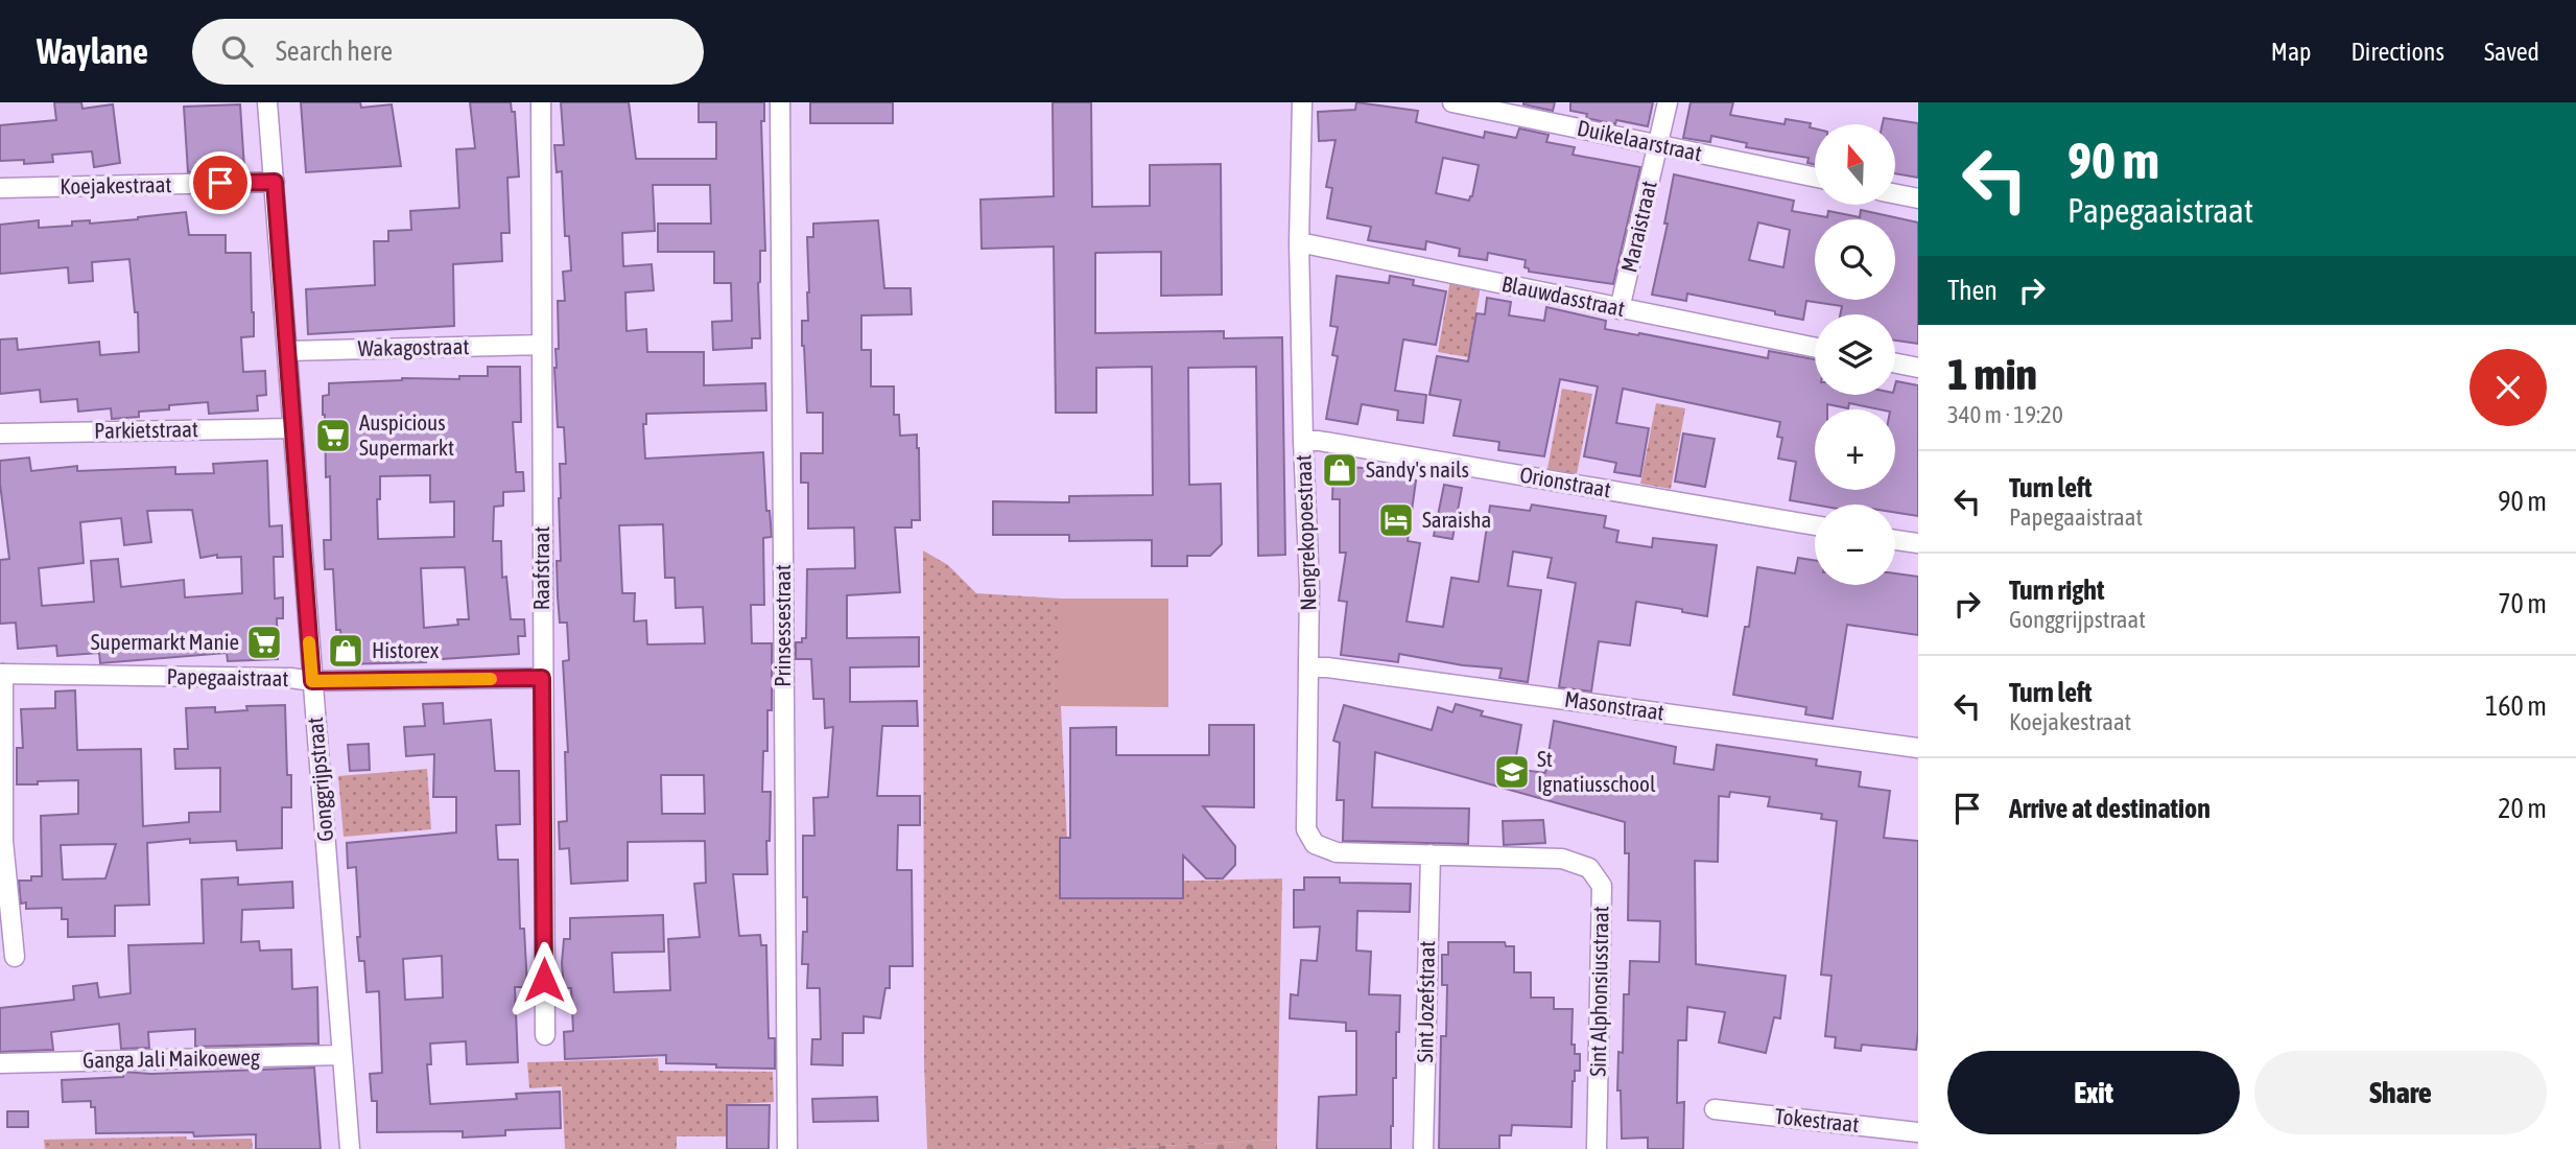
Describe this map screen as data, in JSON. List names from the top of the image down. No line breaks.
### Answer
{"streets":{"street":["Duikelaarstraat","Koejakestraat","Maraistraat","Blauwdasstraat","Wakagostraat","Parkietstraat","Orionstraat","Nengrekopoestraat","Raafstraat","Prinsessestraat","Papegaaistraat","Masonstraat","Gonggrijpstraat","Sint Alphonsiusstraat","Sint Jozefstraat","Ganga Jali Maikoeweg","Tokestraat"]},"crossings":[["Duikelaarstraat","Maraistraat"],["Koejakestraat","Gonggrijpstraat"],["Maraistraat","Blauwdasstraat"],["Blauwdasstraat","Nengrekopoestraat"],["Wakagostraat","Raafstraat"],["Wakagostraat","Gonggrijpstraat"],["Parkietstraat","Gonggrijpstraat"],["Orionstraat","Nengrekopoestraat"],["Nengrekopoestraat","Masonstraat"],["Nengrekopoestraat","Sint Alphonsiusstraat"],["Nengrekopoestraat","Sint Jozefstraat"],["Raafstraat","Papegaaistraat"],["Papegaaistraat","Gonggrijpstraat"],["Gonggrijpstraat","Ganga Jali Maikoeweg"],["Sint Alphonsiusstraat","Sint Jozefstraat"]],"places":{"supermarket":["Auspicious Supermarkt","Supermarkt Manie"],"shop":["Sandy's nails","Historex"],"hotel":["Saraisha"],"school or university":["St Ignatiusschool"]},"north":"top","page":{"header":"Waylane","search":"Search here","nav":["Map","Directions","Saved"],"turn":["90 m","Papegaaistraat"],"map_buttons":["+","−"],"then":"Then","heading":["1 min","340 m · 19:20"],"list":[{"name":"Turn left","note":"Papegaaistraat","value":"90 m"},{"name":"Turn right","note":"Gonggrijpstraat","value":"70 m"},{"name":"Turn left","note":"Koejakestraat","value":"160 m"},{"name":"Arrive at destination","value":"20 m"}],"buttons":["Exit","Share"]}}
